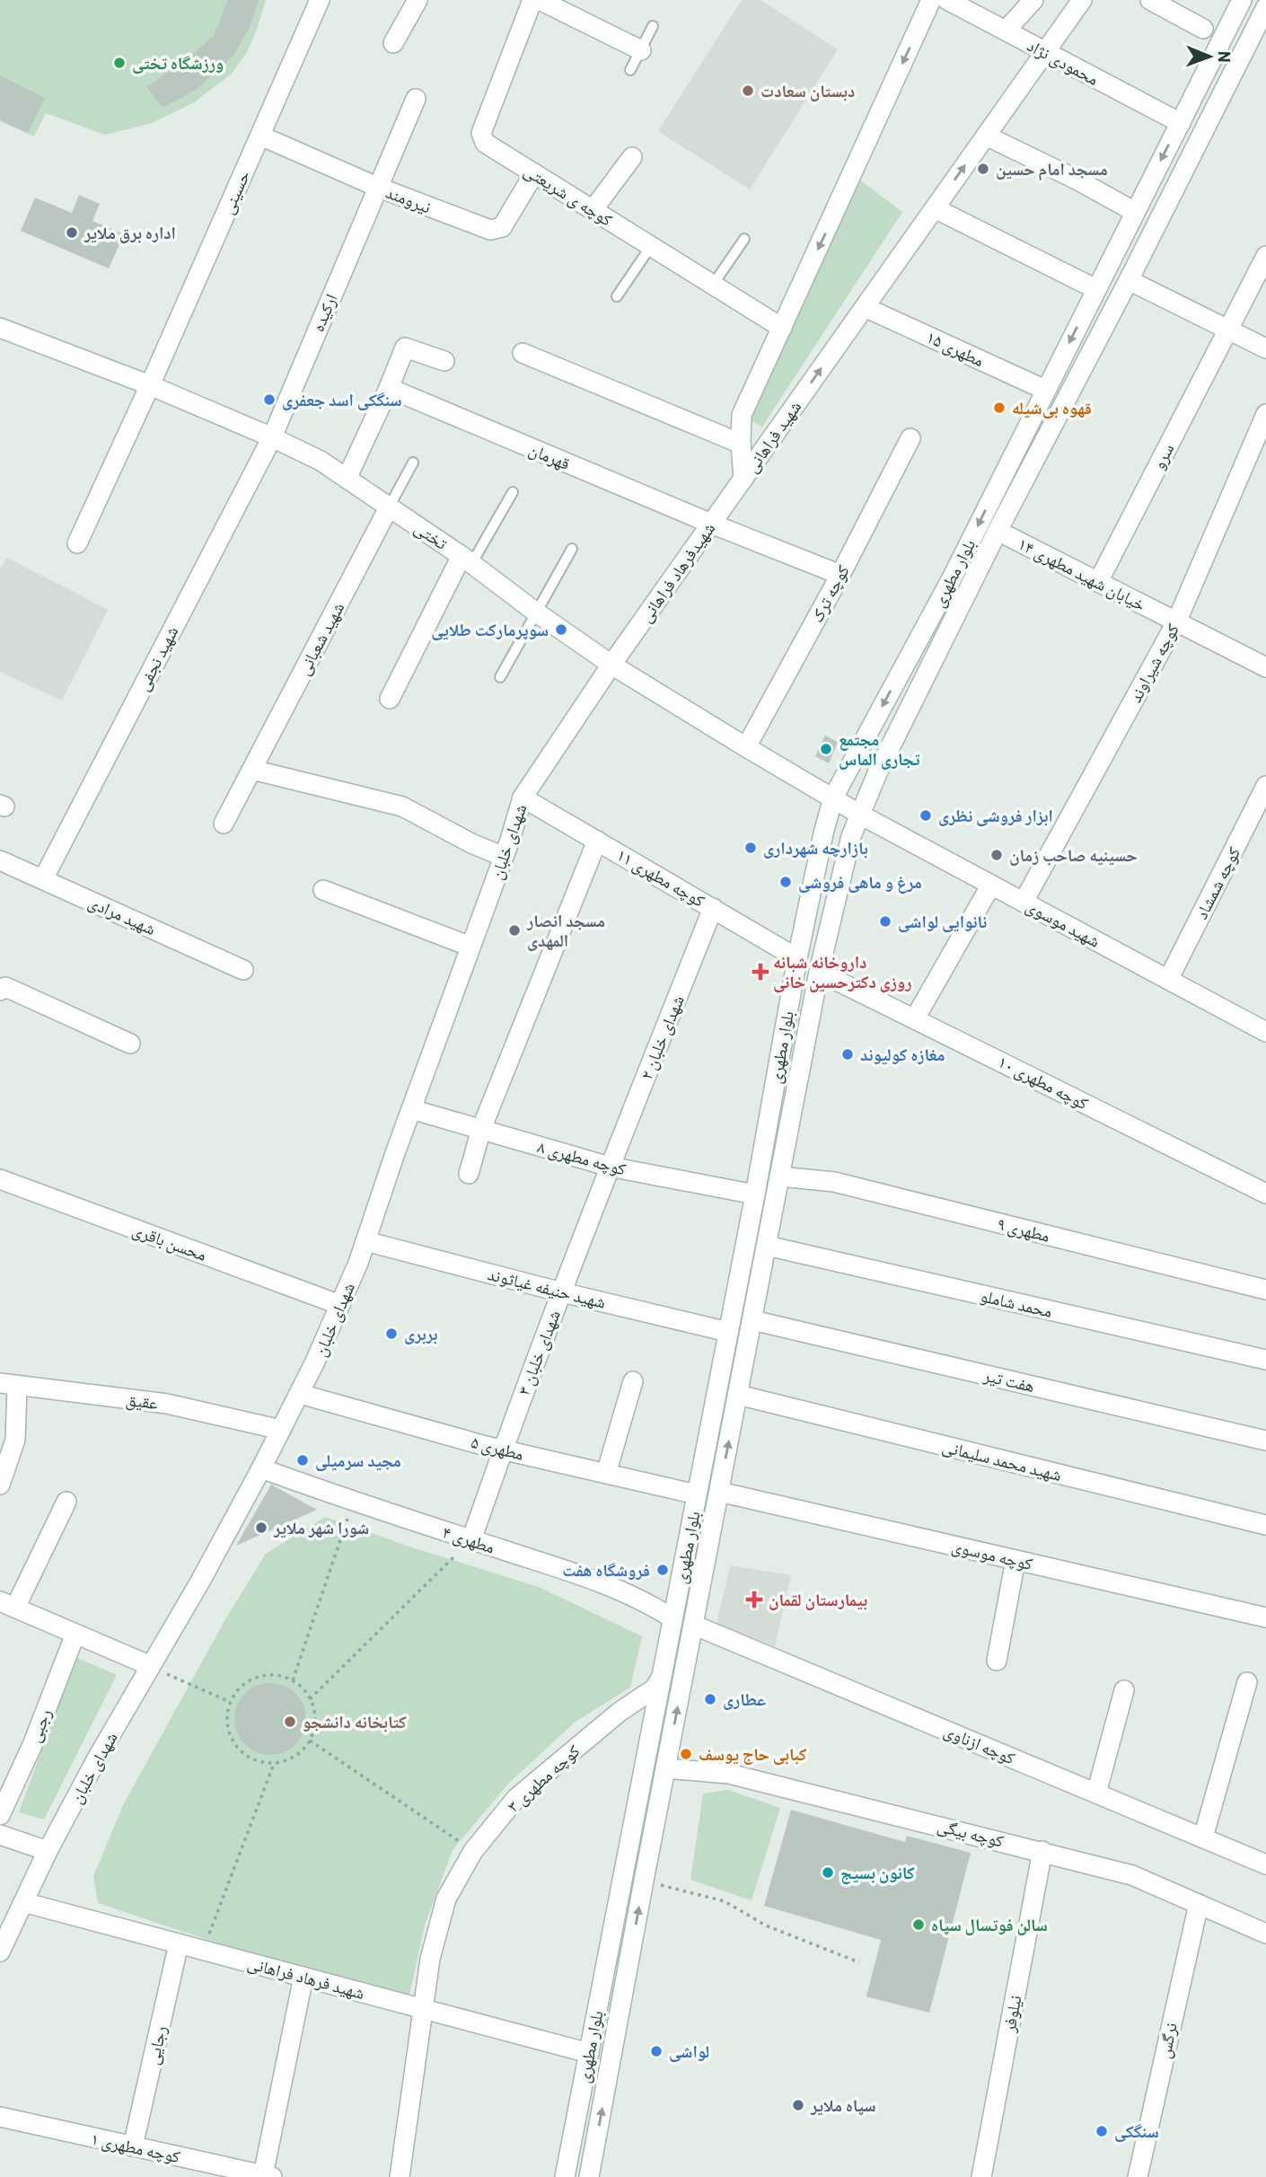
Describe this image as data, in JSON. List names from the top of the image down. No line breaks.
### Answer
{"streets":{"street":["محمودی نژاد","حسینی","کوچه ی شریعتی","نیرومند","ارکیده","مطهری ۱۵","شهید فراهانی","قهرمان","سرو","تختی","شهیدفرهاد فراهانی","بلوار مطهری","خیابان شهید مطهری ۱۴","کوچه ترک","شهید شعبانی","شهید نجفی","کوچه شیراوند","شهدای خلبان","کوچه مطهری ۱۱","کوچه شمشاد","شهید مرادی","شهید موسوی","شهدای خلبان ۲","کوچه مطهری ۱۰","کوچه مطهری ۸","مطهری ۹","محسن باقری","شهید حنیفه غیاثوند","محمد شاملو","شهدای خلبان ۳","هفت تیر","عقیق","مطهری ۵","شهید محمد سلیمانی","مطهری ۴","کوچه موسوی","رجبی","کوچه ازناوی","کوچه مطهری ۳","کوچه بیگی","شهید فرهاد فراهانی","نیلوفر","نرگس","رجایی","کوچه مطهری ۱"]},"crossings":[["محمودی نژاد","شهید فراهانی"],["محمودی نژاد","بلوار مطهری"],["حسینی","نیرومند"],["حسینی","تختی"],["کوچه ی شریعتی","نیرومند"],["کوچه ی شریعتی","شهید فراهانی"],["نیرومند","ارکیده"],["ارکیده","تختی"],["ارکیده","شهید نجفی"],["مطهری ۱۵","شهید فراهانی"],["مطهری ۱۵","بلوار مطهری"],["شهید فراهانی","شهیدفرهاد فراهانی"],["قهرمان","شهیدفرهاد فراهانی"],["قهرمان","کوچه ترک"],["سرو","خیابان شهید مطهری ۱۴"],["تختی","شهیدفرهاد فراهانی"],["تختی","بلوار مطهری"],["تختی","کوچه ترک"],["تختی","شهید شعبانی"],["تختی","شهید نجفی"],["تختی","شهدای خلبان"],["تختی","شهید موسوی"],["شهیدفرهاد فراهانی","شهدای خلبان"],["بلوار مطهری","خیابان شهید مطهری ۱۴"],["بلوار مطهری","کوچه مطهری ۱۱"],["بلوار مطهری","شهید موسوی"],["بلوار مطهری","کوچه مطهری ۱۰"],["بلوار مطهری","کوچه مطهری ۸"],["بلوار مطهری","مطهری ۹"],["بلوار مطهری","شهید حنیفه غیاثوند"],["بلوار مطهری","محمد شاملو"],["بلوار مطهری","هفت تیر"],["بلوار مطهری","مطهری ۵"],["بلوار مطهری","شهید محمد سلیمانی"],["بلوار مطهری","مطهری ۴"],["بلوار مطهری","کوچه موسوی"],["بلوار مطهری","کوچه ازناوی"],["بلوار مطهری","کوچه مطهری ۳"],["بلوار مطهری","کوچه بیگی"],["بلوار مطهری","شهید فرهاد فراهانی"],["خیابان شهید مطهری ۱۴","کوچه شیراوند"],["شهید نجفی","شهید مرادی"],["کوچه شیراوند","شهید موسوی"],["شهدای خلبان","کوچه مطهری ۱۱"],["شهدای خلبان","کوچه مطهری ۸"],["شهدای خلبان","محسن باقری"],["شهدای خلبان","شهید حنیفه غیاثوند"],["شهدای خلبان","عقیق"],["شهدای خلبان","مطهری ۵"],["شهدای خلبان","مطهری ۴"],["شهدای خلبان","شهید فرهاد فراهانی"],["کوچه مطهری ۱۱","شهدای خلبان ۲"],["کوچه شمشاد","شهید موسوی"],["شهدای خلبان ۲","کوچه مطهری ۸"],["شهدای خلبان ۲","شهدای خلبان ۳"],["کوچه مطهری ۸","شهدای خلبان ۳"],["شهید حنیفه غیاثوند","شهدای خلبان ۳"],["شهدای خلبان ۳","مطهری ۵"],["شهدای خلبان ۳","مطهری ۴"],["کوچه مطهری ۳","شهید فرهاد فراهانی"],["کوچه بیگی","نیلوفر"],["کوچه بیگی","نرگس"],["شهید فرهاد فراهانی","رجایی"],["رجایی","کوچه مطهری ۱"]],"places":{"other":["ورزشگاه تختی","دبستان سعادت","مسجد امام حسین","اداره برق ملایر","سنگکی اسد جعفری","قهوه بی‌شیله","سوپرمارکت طلایی","مجتمع تجاری الماس","ابزار فروشی نظری","بازارچه شهرداری","حسینیه صاحب زمان","مرغ و ماهی فروشی","نانوایی لواشی","مسجد انصار المهدی","مغازه کولیوند","بربری","مجید سرمیلی","شورا شهر ملایر","فروشگاه هفت","عطاری","کتابخانه دانشجو","کبابی حاج یوسف","کانون بسیج","سالن فوتسال سپاه","لواشی","سپاه ملایر","سنگکی"],"health":["داروخانه شبانه روزی دکترحسین خانی","بیمارستان لقمان"]},"north":"right"}
